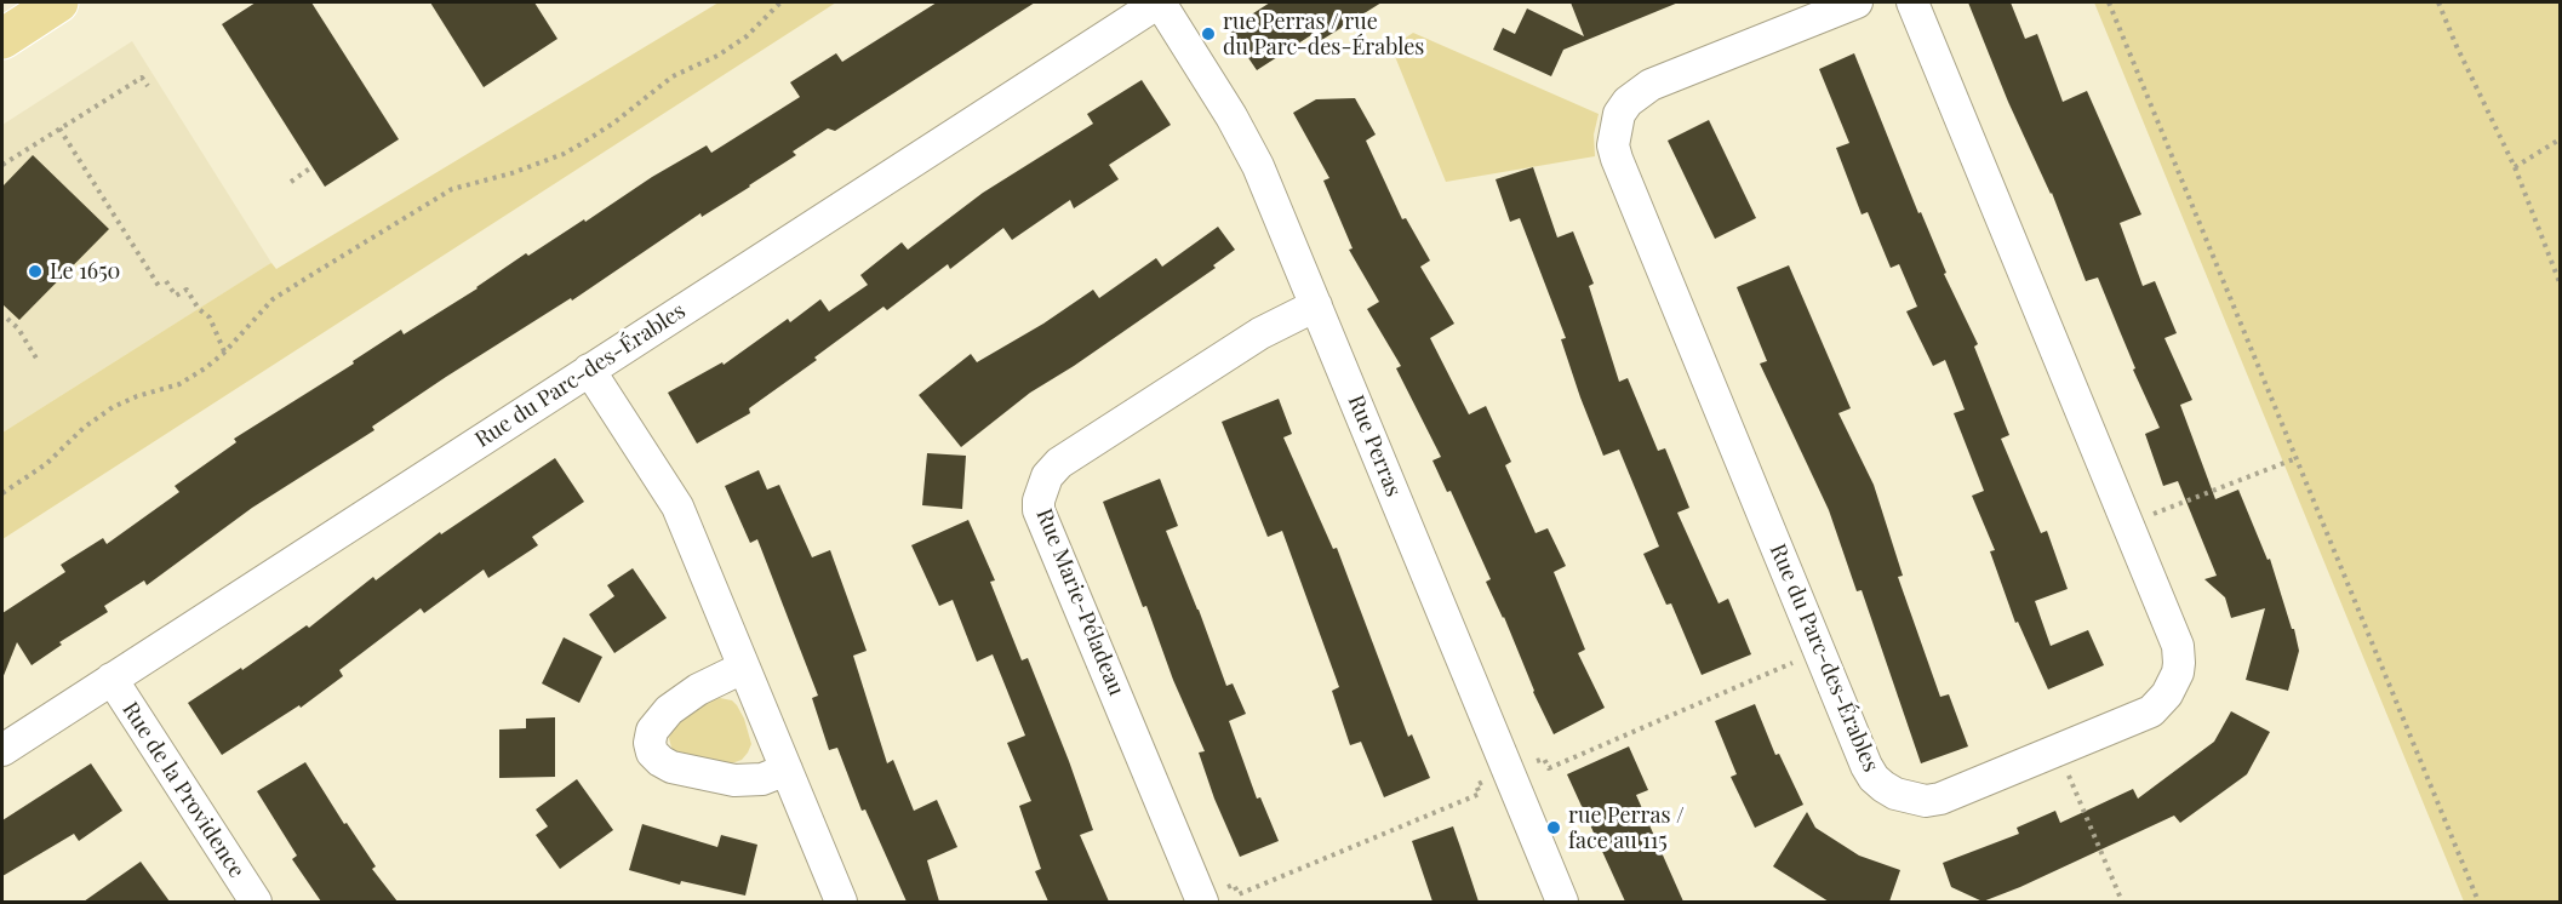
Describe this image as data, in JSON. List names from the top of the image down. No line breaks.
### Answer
{"streets":{"street":["Rue du Parc-des-Érables","Rue Perras","Rue Marie-Péladeau","Rue de la Providence"]},"crossings":[["Rue du Parc-des-Érables","Rue Perras"],["Rue du Parc-des-Érables","Rue de la Providence"],["Rue Perras","Rue Marie-Péladeau"]],"places":["rue Perras / rue du Parc-des-Érables","Le 1650","rue Perras / face au 115"]}
